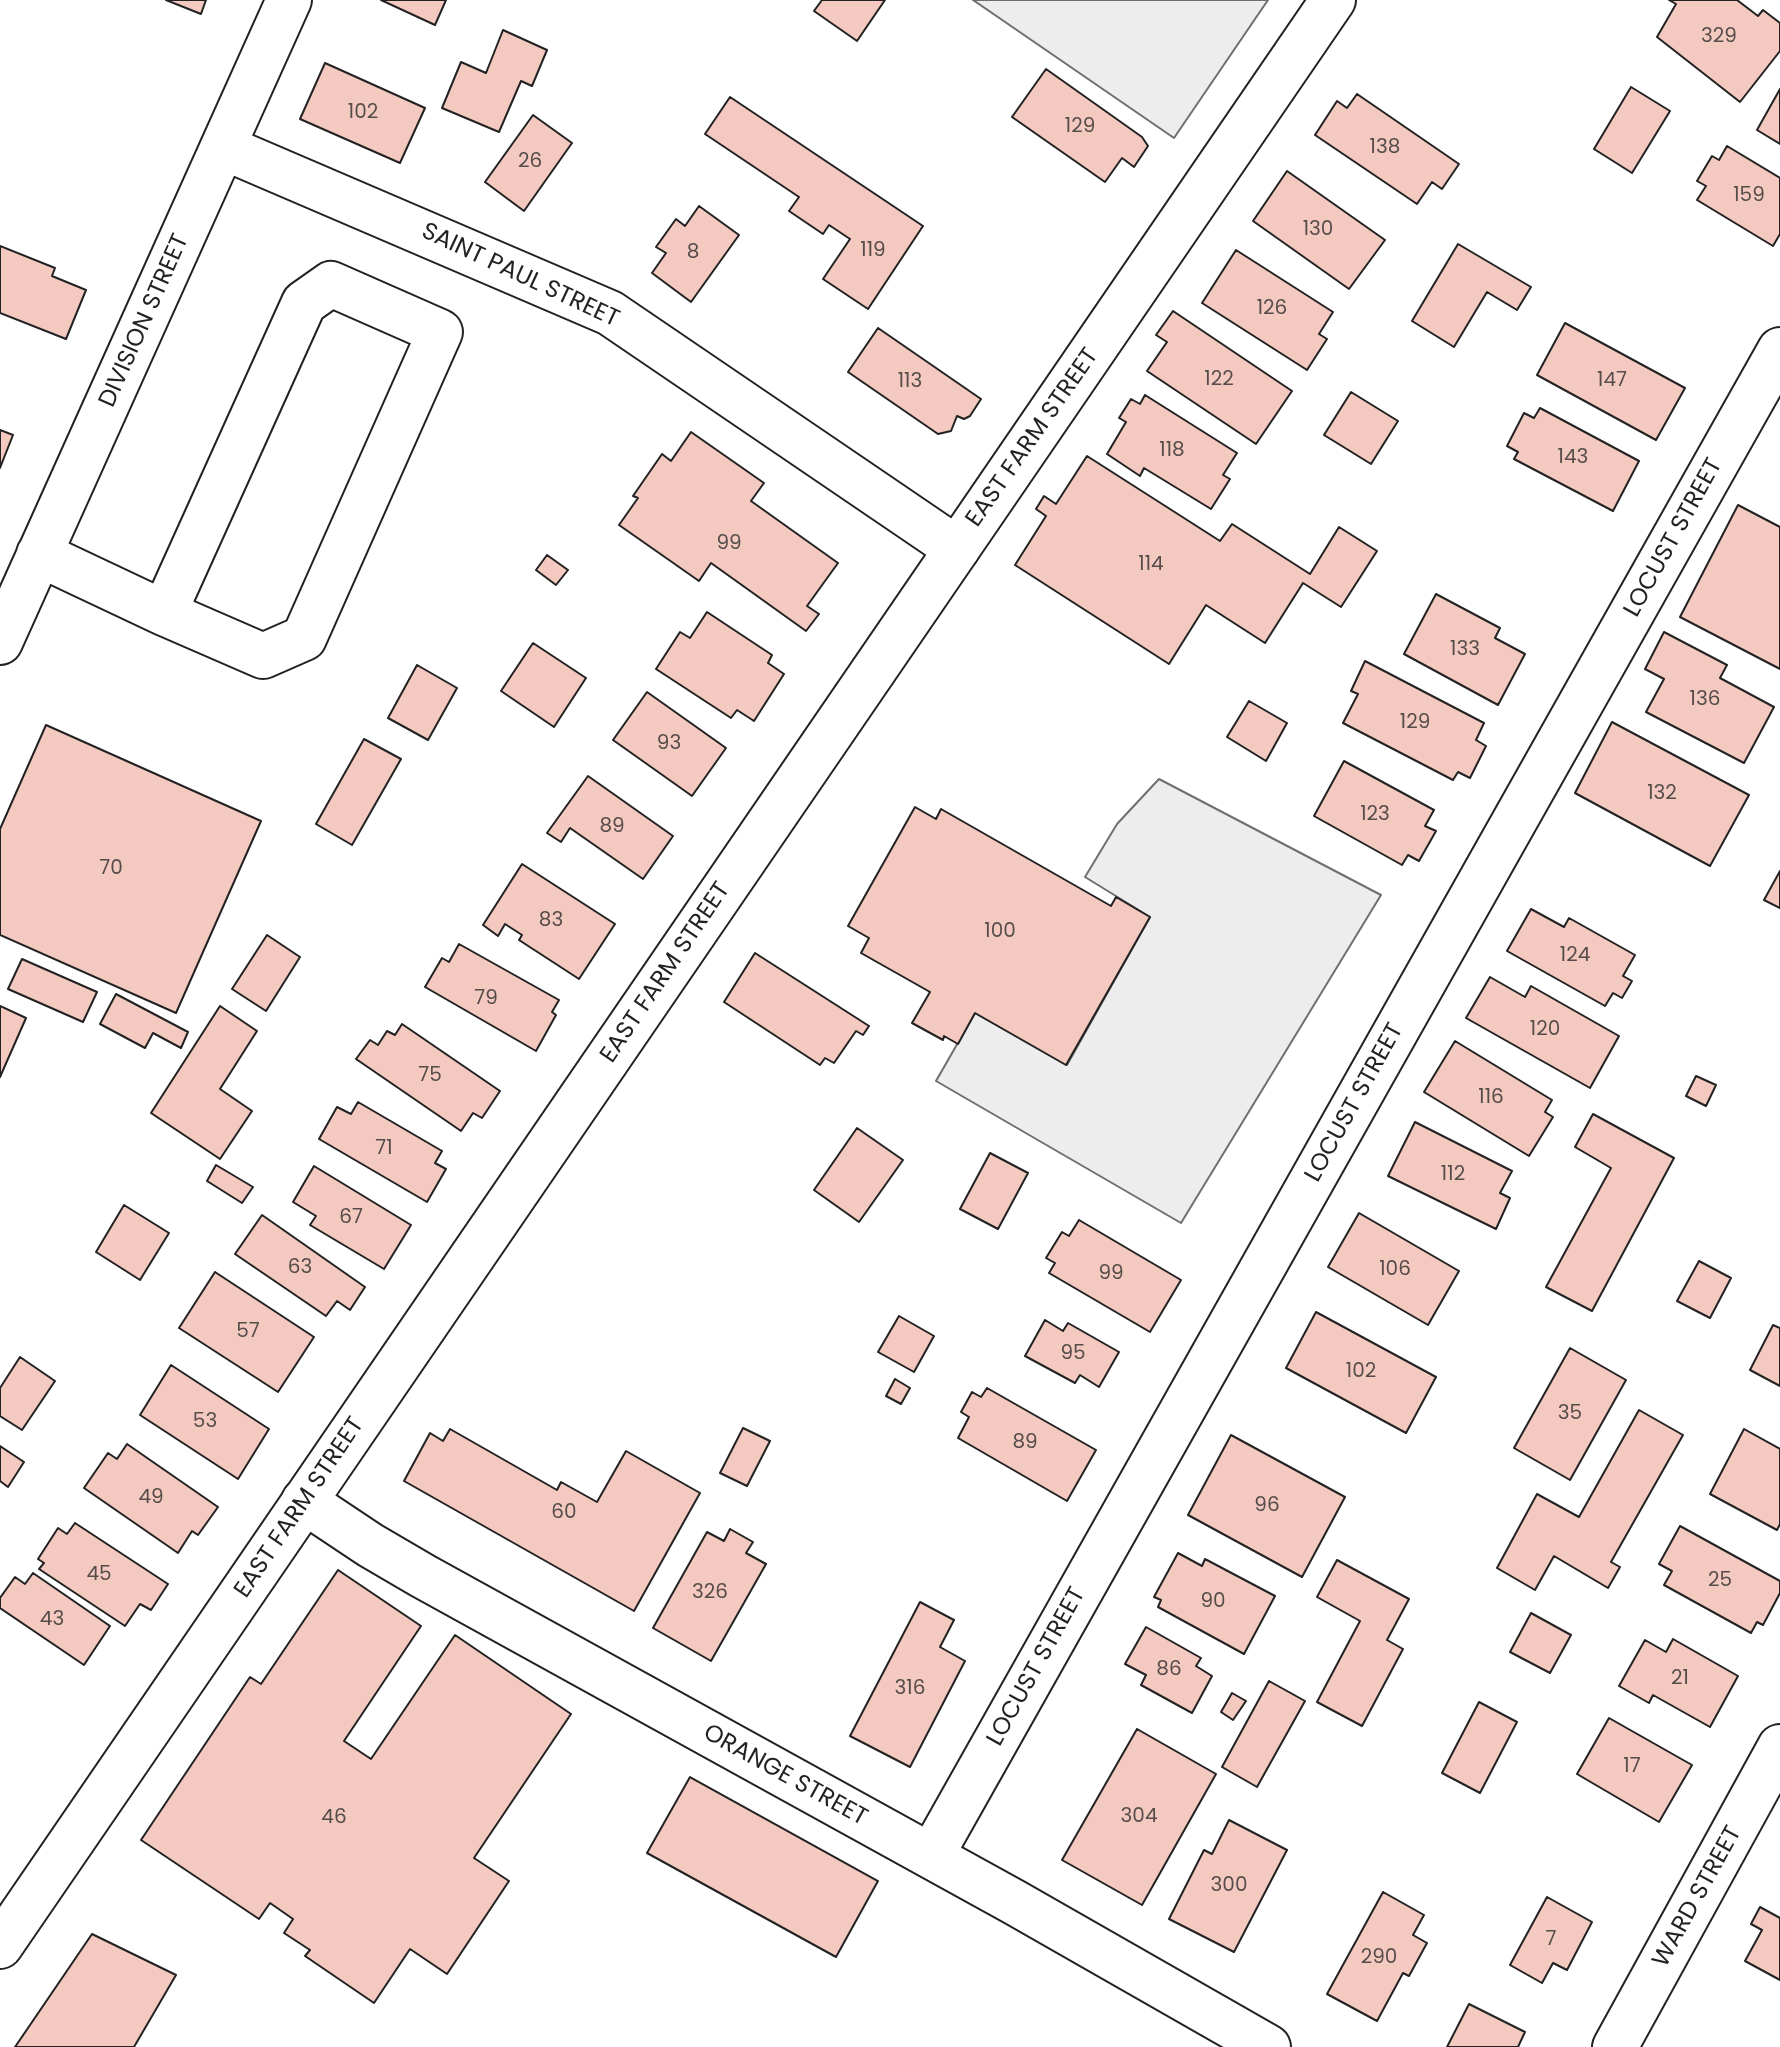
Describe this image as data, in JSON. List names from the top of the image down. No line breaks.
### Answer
{"streets":{"street":["SAINT PAUL STREET","DIVISION STREET","EAST FARM STREET","LOCUST STREET","ORANGE STREET","WARD STREET"]},"crossings":[["SAINT PAUL STREET","DIVISION STREET"],["SAINT PAUL STREET","EAST FARM STREET"],["EAST FARM STREET","ORANGE STREET"],["LOCUST STREET","ORANGE STREET"]],"house_numbers":["329","102","129","138","26","159","130","119","8","126","122","147","113","118","143","99","114","133","136","129","93","132","123","89","70","83","100","124","79","120","75","116","71","112","67","63","106","99","57","95","102","35","53","89","49","96","60","45","25","326","90","43","86","21","316","17","304","46","300","7","290"]}
